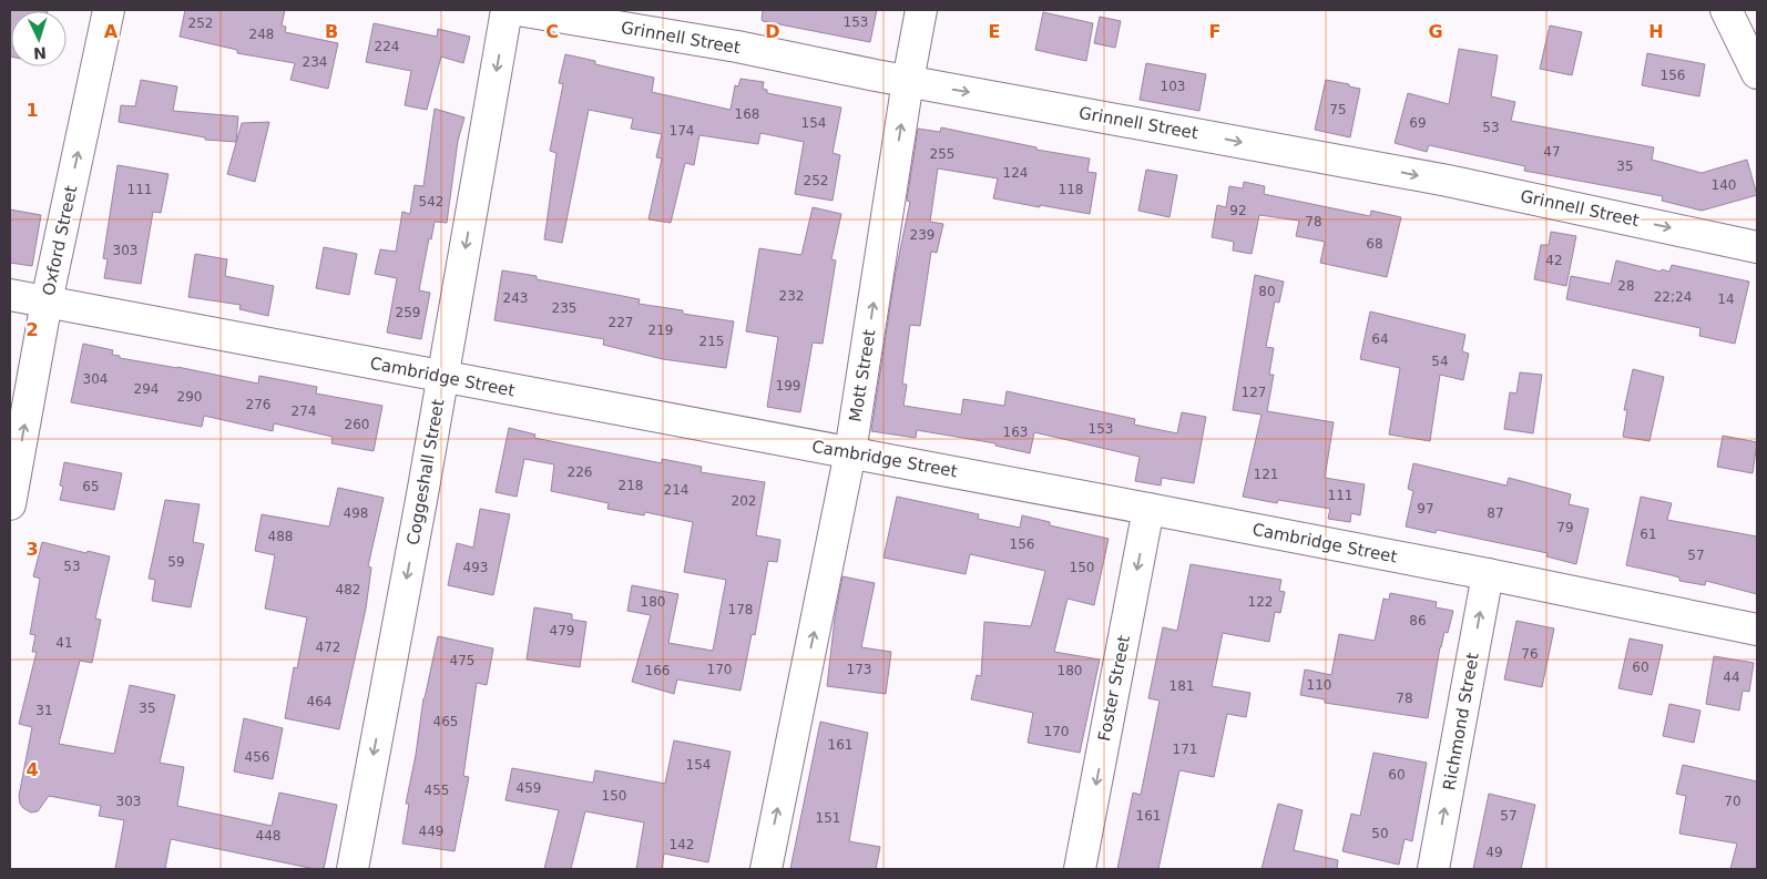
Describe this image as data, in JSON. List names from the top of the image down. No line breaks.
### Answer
{"streets":{"street":["Grinnell Street","Oxford Street","Mott Street","Cambridge Street","Coggeshall Street","Foster Street","Richmond Street"]},"crossings":[["Grinnell Street","Mott Street"],["Oxford Street","Cambridge Street"],["Mott Street","Cambridge Street"],["Cambridge Street","Coggeshall Street"],["Cambridge Street","Foster Street"],["Cambridge Street","Richmond Street"]],"one_way":["Grinnell Street","Oxford Street","Mott Street","Coggeshall Street","Foster Street","Richmond Street"],"house_numbers":["153","252","248","224","234","156","103","75","168","154","69","53","174","47","255","35","124","252","140","111","118","542","92","78","239","68","303","42","28","80","232","22;24","243","14","235","259","227","219","64","215","54","304","199","294","127","290","276","274","260","153","163","226","121","218","65","214","111","202","97","498","87","79","61","488","156","57","59","53","493","150","482","180","122","178","86","479","41","472","76","475","60","170","173","166","180","44","110","181","78","464","35","31","465","170","161","171","456","154","60","459","455","150","303","70","161","57","151","449","50","448","142","49"],"north":"bottom","grid":{"columns":["A","B","C","D","E","F","G","H"],"rows":["1","2","3","4"]}}
